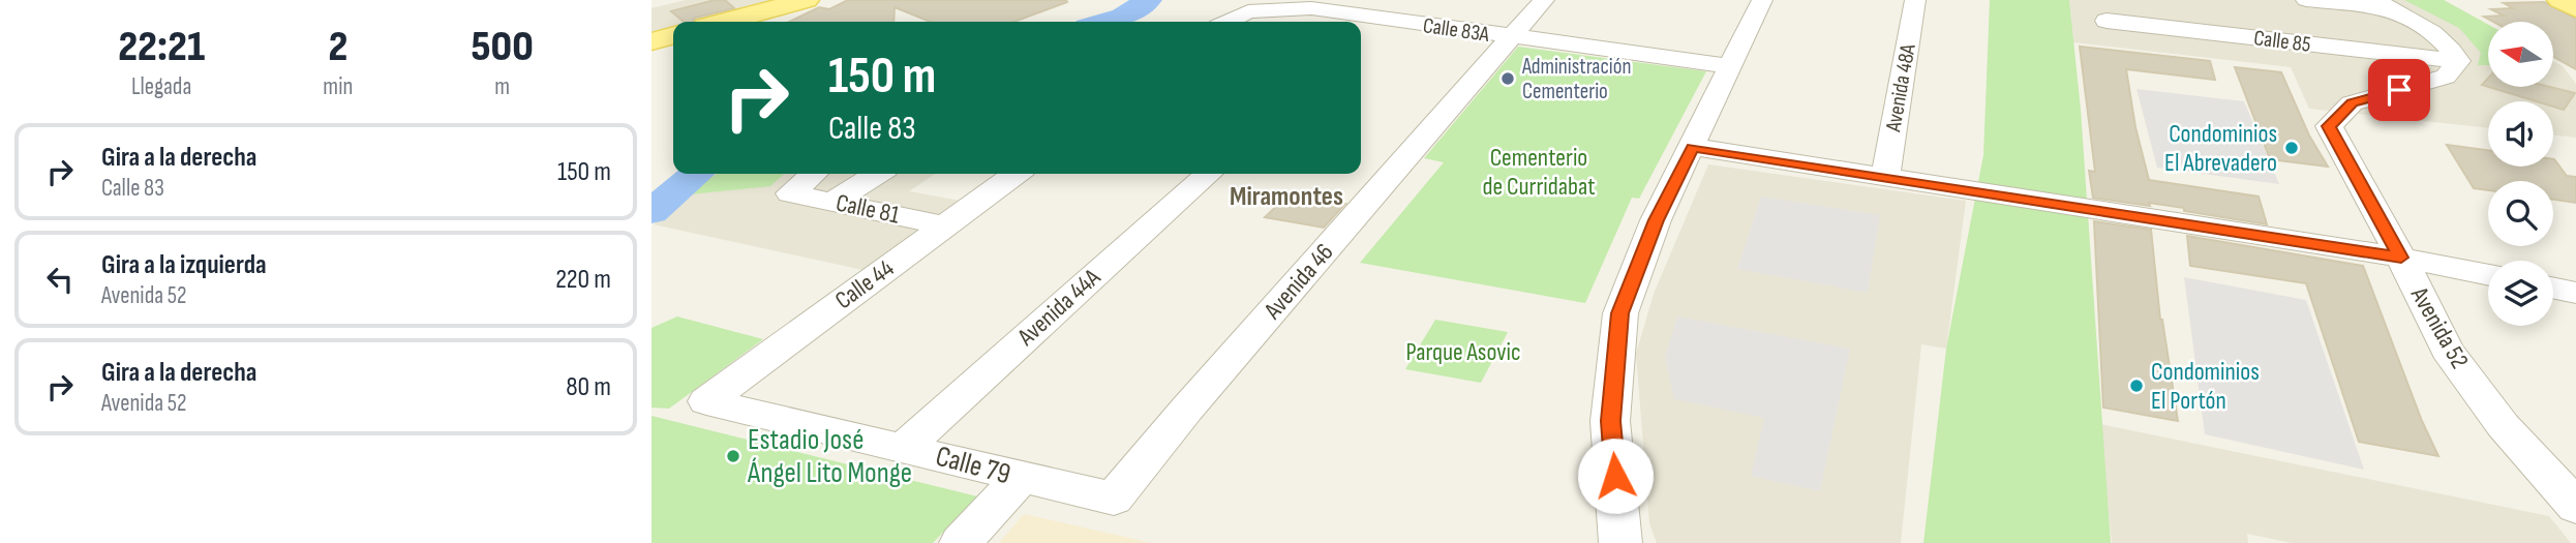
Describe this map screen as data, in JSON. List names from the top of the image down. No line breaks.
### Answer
{"streets":{"street":["Calle 83A","Calle 85","Avenida 48A","Calle 81","Avenida 46","Calle 44","Avenida 44A","Avenida 52","Calle 79"]},"crossings":[["Calle 83A","Avenida 46"],["Calle 85","Avenida 52"],["Calle 81","Calle 44"],["Avenida 46","Calle 79"],["Calle 44","Calle 79"],["Avenida 44A","Calle 79"]],"districts":["Miramontes"],"parks":["Cementerio de Curridabat","Parque Asovic"],"places":["Administración Cementerio","Condominios El Abrevadero","Condominios El Portón","Estadio José Ángel Lito Monge"],"north":"left","page":{"eta":["22:21","Llegada","2","min","500","m"],"turn":["150 m","Calle 83"],"list":[{"name":"Gira a la derecha","note":"Calle 83","value":"150 m"},{"name":"Gira a la izquierda","note":"Avenida 52","value":"220 m"},{"name":"Gira a la derecha","note":"Avenida 52","value":"80 m"}]}}
